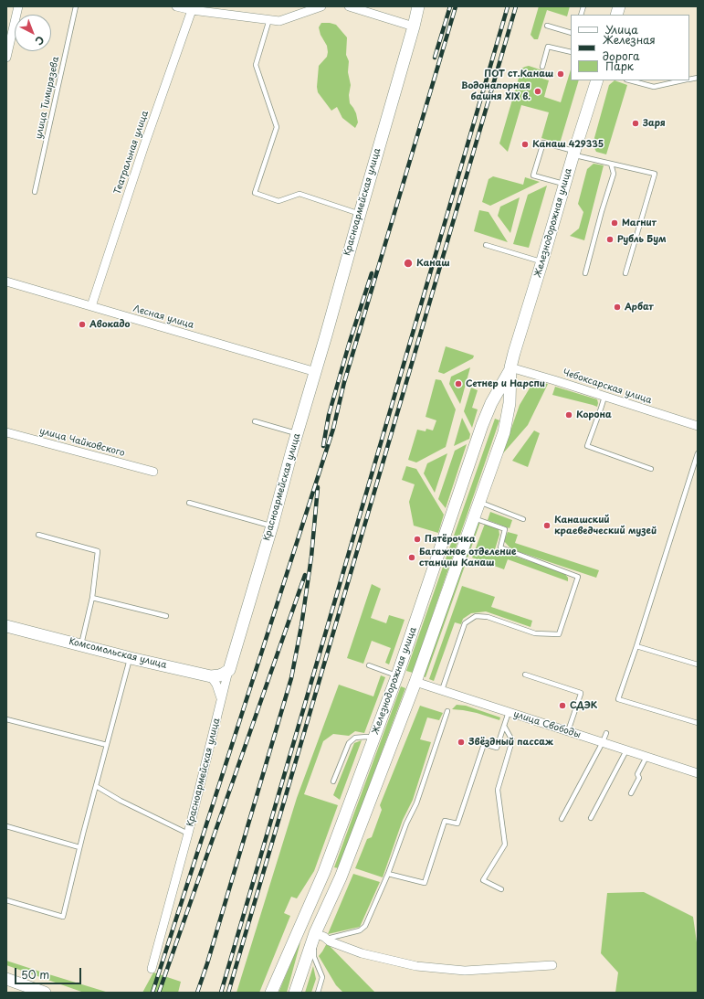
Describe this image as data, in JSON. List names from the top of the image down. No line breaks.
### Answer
{"streets":{"main road":["Красноармейская улица","Железнодорожная улица","Комсомольская улица","улица Свободы"],"street":["Театральная улица","Лесная улица","Чебоксарская улица","улица Чайковского"],"lane":["улица Тимирязева"]},"crossings":[["Театральная улица","Лесная улица"],["Красноармейская улица","Лесная улица"],["Красноармейская улица","Комсомольская улица"],["Железнодорожная улица","Чебоксарская улица"],["Железнодорожная улица","улица Свободы"]],"places":["ПОТ ст.Канаш","Водонапорная башня XIX в.","Заря","Канаш 429335","Магнит","Рубль Бум","Канаш","Арбат","Авокадо","Сетнер и Нарспи","Корона","Канашский краеведческий музей","Пятёрочка","Багажное отделение станции Канаш","СДЭК","Звёздный пассаж"],"legend":["Улица","Железная дорога","Парк"],"scale_bar":"50 m","north":"bottom right"}
